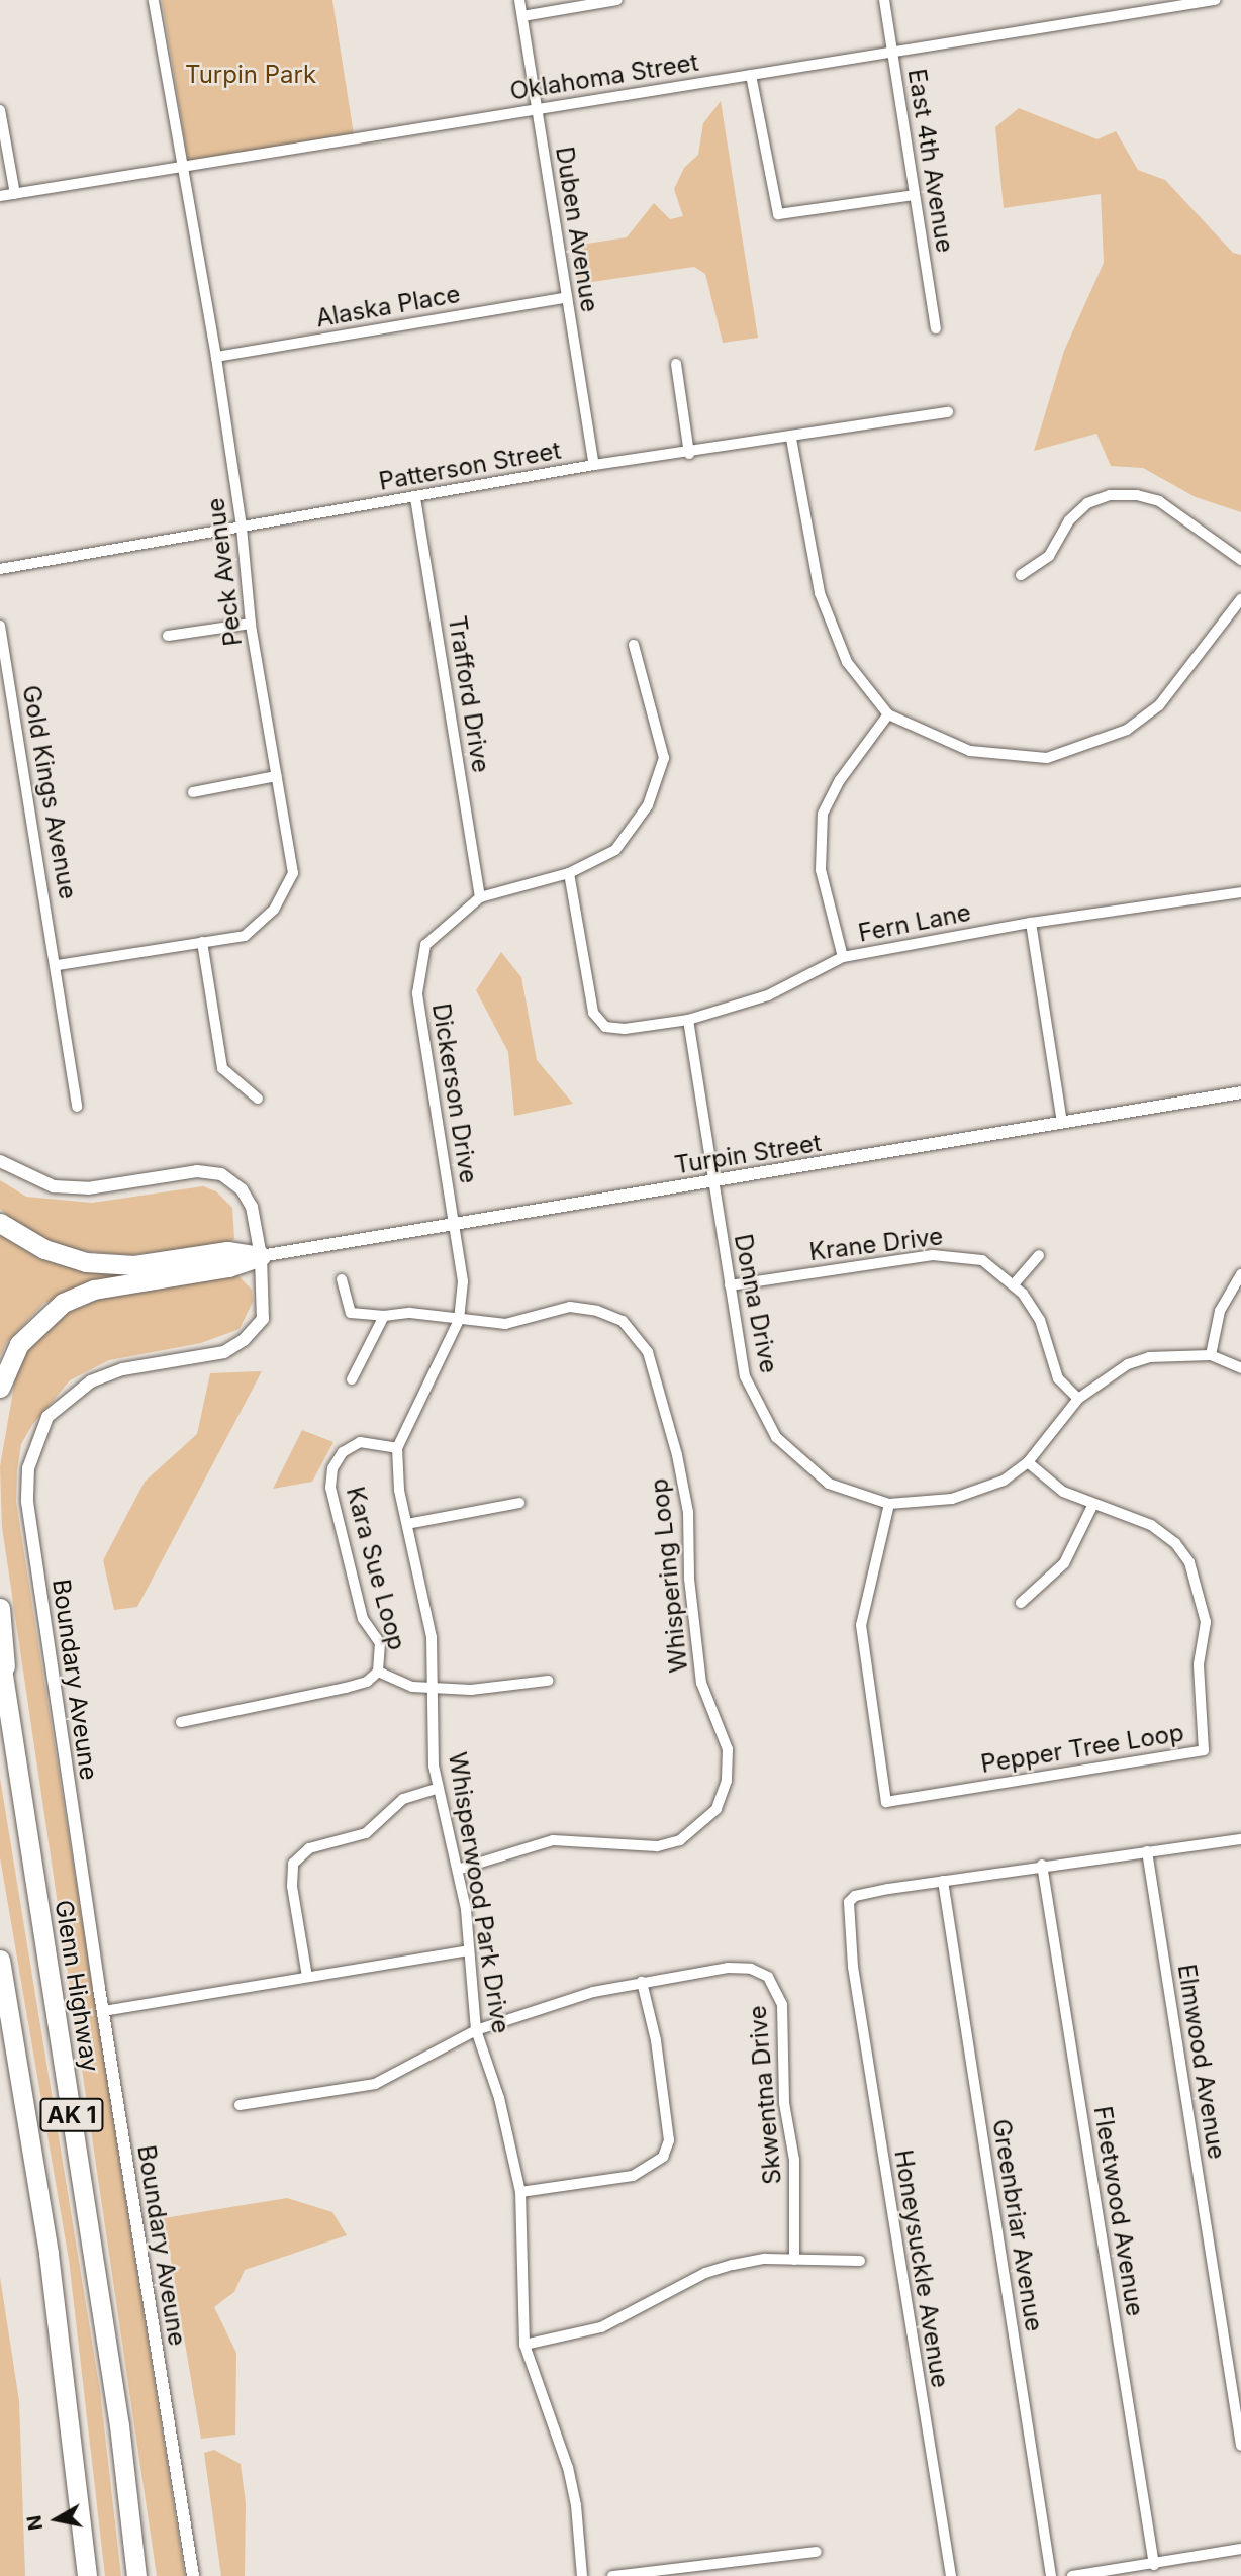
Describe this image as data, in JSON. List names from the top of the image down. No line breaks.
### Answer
{"streets":{"highway":["Glenn Highway","AK 1"],"street":["Oklahoma Street","East 4th Avenue","Duben Avenue","Alaska Place","Patterson Street","Peck Avenue","Trafford Drive","Gold Kings Avenue","Fern Lane","Dickerson Drive","Turpin Street","Krane Drive","Donna Drive","Kara Sue Loop","Whispering Loop","Boundary Aveune","Pepper Tree Loop","Whisperwood Park Drive","Elmwood Avenue","Skwentna Drive","Fleetwood Avenue","Greenbriar Avenue","Honeysuckle Avenue"]},"crossings":[["Oklahoma Street","East 4th Avenue"],["Oklahoma Street","Duben Avenue"],["Oklahoma Street","Peck Avenue"],["Duben Avenue","Alaska Place"],["Duben Avenue","Patterson Street"],["Alaska Place","Peck Avenue"],["Patterson Street","Peck Avenue"],["Patterson Street","Trafford Drive"],["Peck Avenue","Gold Kings Avenue"],["Trafford Drive","Dickerson Drive"],["Fern Lane","Dickerson Drive"],["Fern Lane","Donna Drive"],["Dickerson Drive","Turpin Street"],["Dickerson Drive","Whisperwood Park Drive"],["Turpin Street","Donna Drive"],["Turpin Street","Boundary Aveune"],["Turpin Street","Whisperwood Park Drive"],["Krane Drive","Donna Drive"],["Donna Drive","Pepper Tree Loop"],["Kara Sue Loop","Whisperwood Park Drive"],["Whispering Loop","Whisperwood Park Drive"],["Whisperwood Park Drive","Skwentna Drive"],["Elmwood Avenue","Honeysuckle Avenue"],["Fleetwood Avenue","Honeysuckle Avenue"],["Greenbriar Avenue","Honeysuckle Avenue"]],"parks":["Turpin Park"],"north":"left"}
